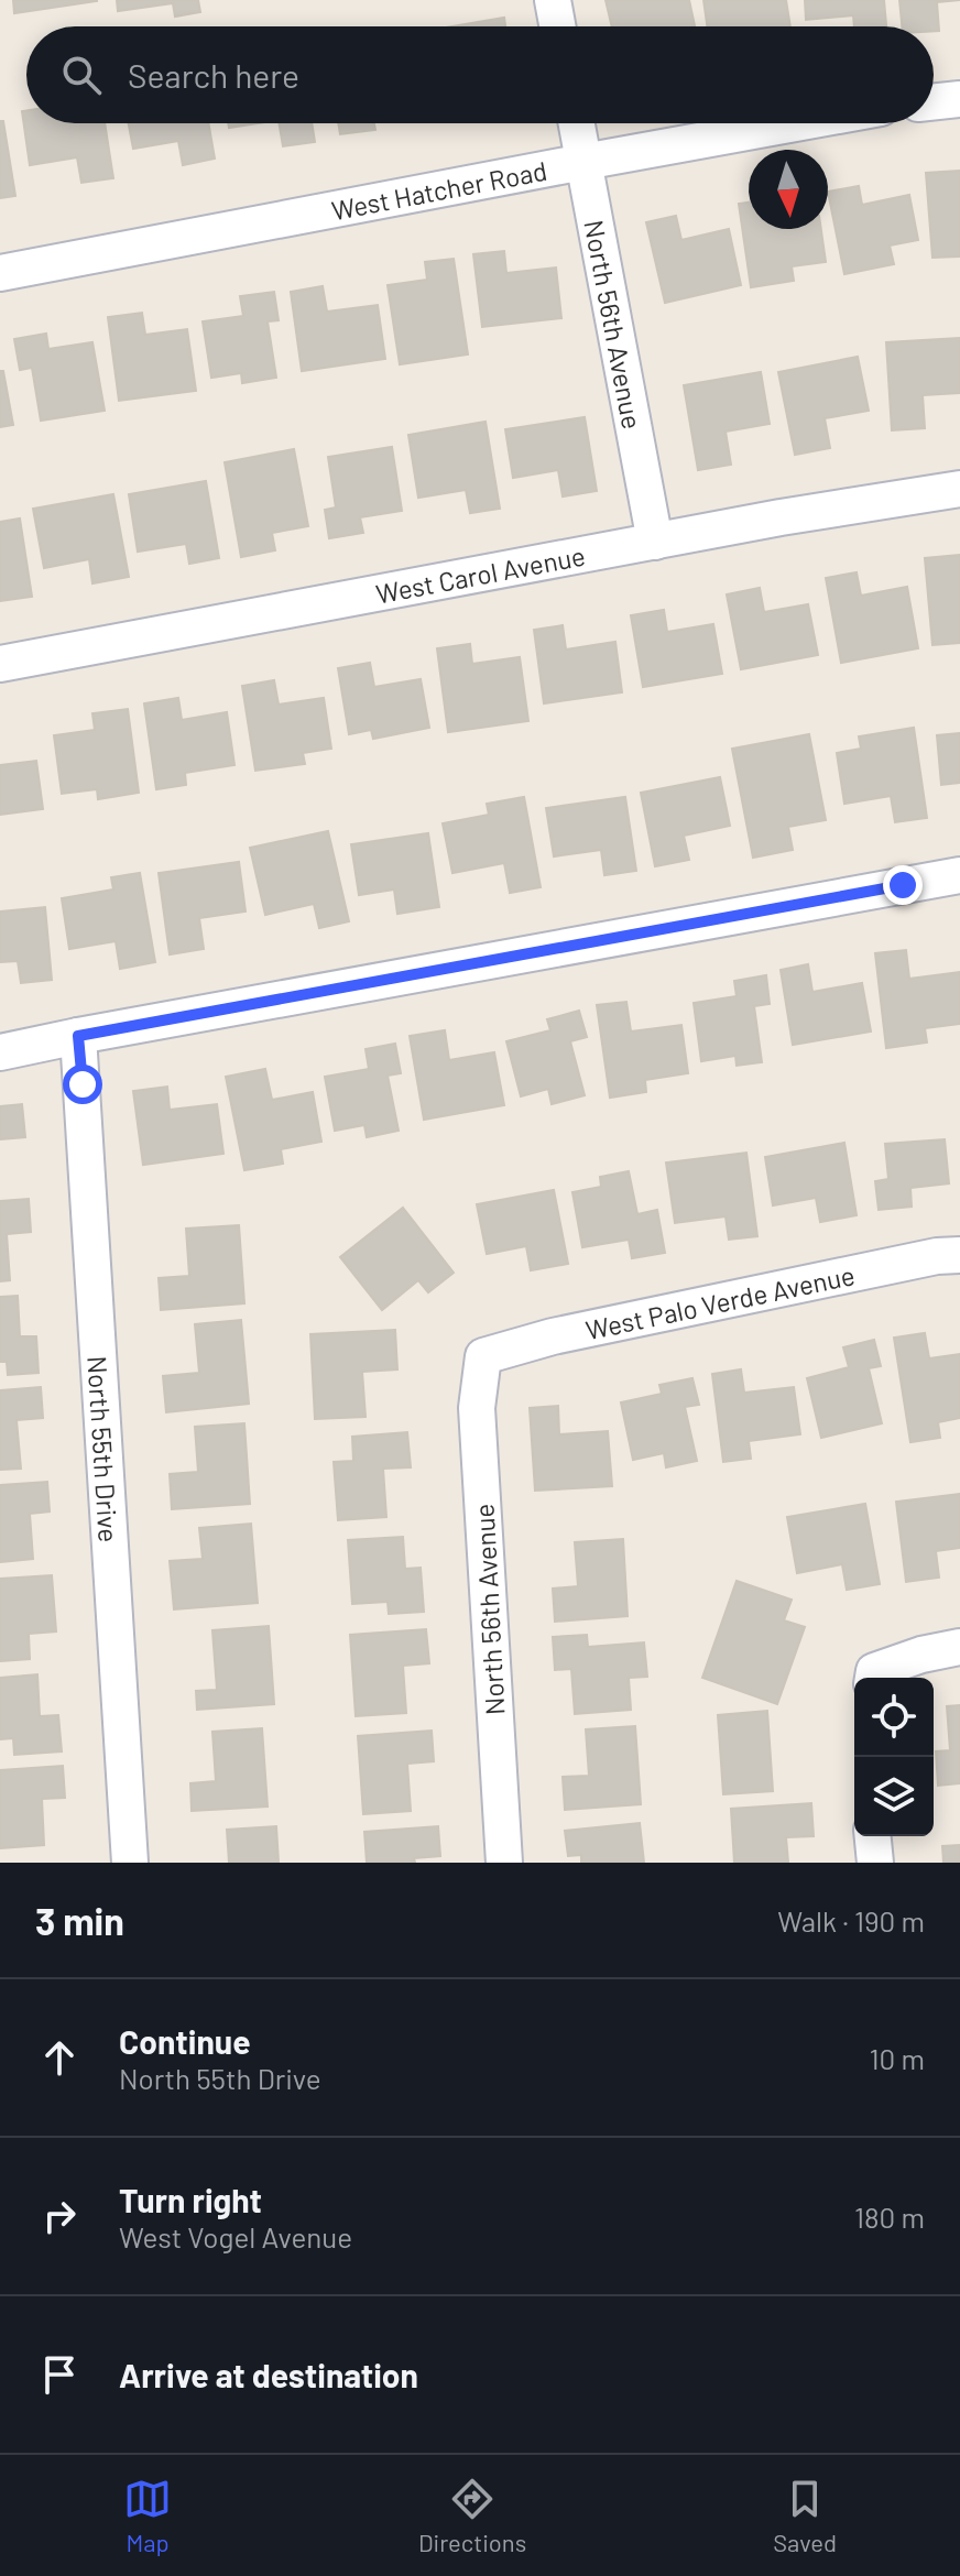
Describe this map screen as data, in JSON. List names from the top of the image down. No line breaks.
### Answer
{"streets":{"street":["West Hatcher Road","North 56th Avenue","West Carol Avenue","West Palo Verde Avenue","North 55th Drive"]},"crossings":[["West Hatcher Road","North 56th Avenue"],["North 56th Avenue","West Carol Avenue"],["North 56th Avenue","West Palo Verde Avenue"]],"north":"bottom","page":{"search":"Search here","heading":["3 min","Walk · 190 m"],"list":[["Continue","North 55th Drive","10 m"],["Turn right","West Vogel Avenue","180 m"],"Arrive at destination"],"nav":["Map","Directions","Saved"]}}
